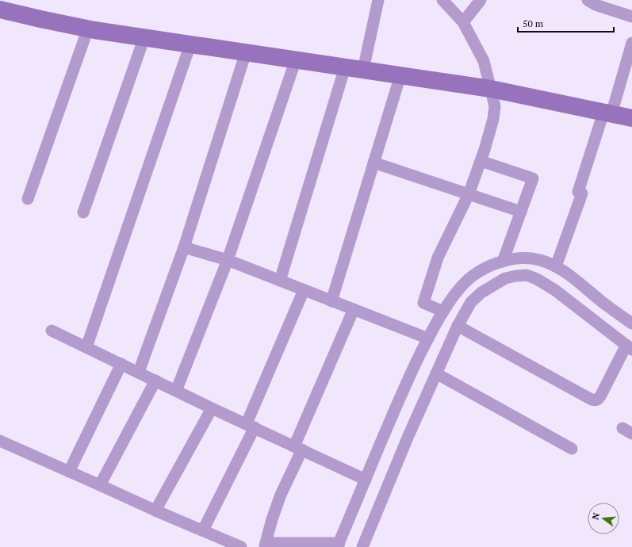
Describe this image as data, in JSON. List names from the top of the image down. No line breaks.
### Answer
{"scale_bar":"50 m","north":"left"}
